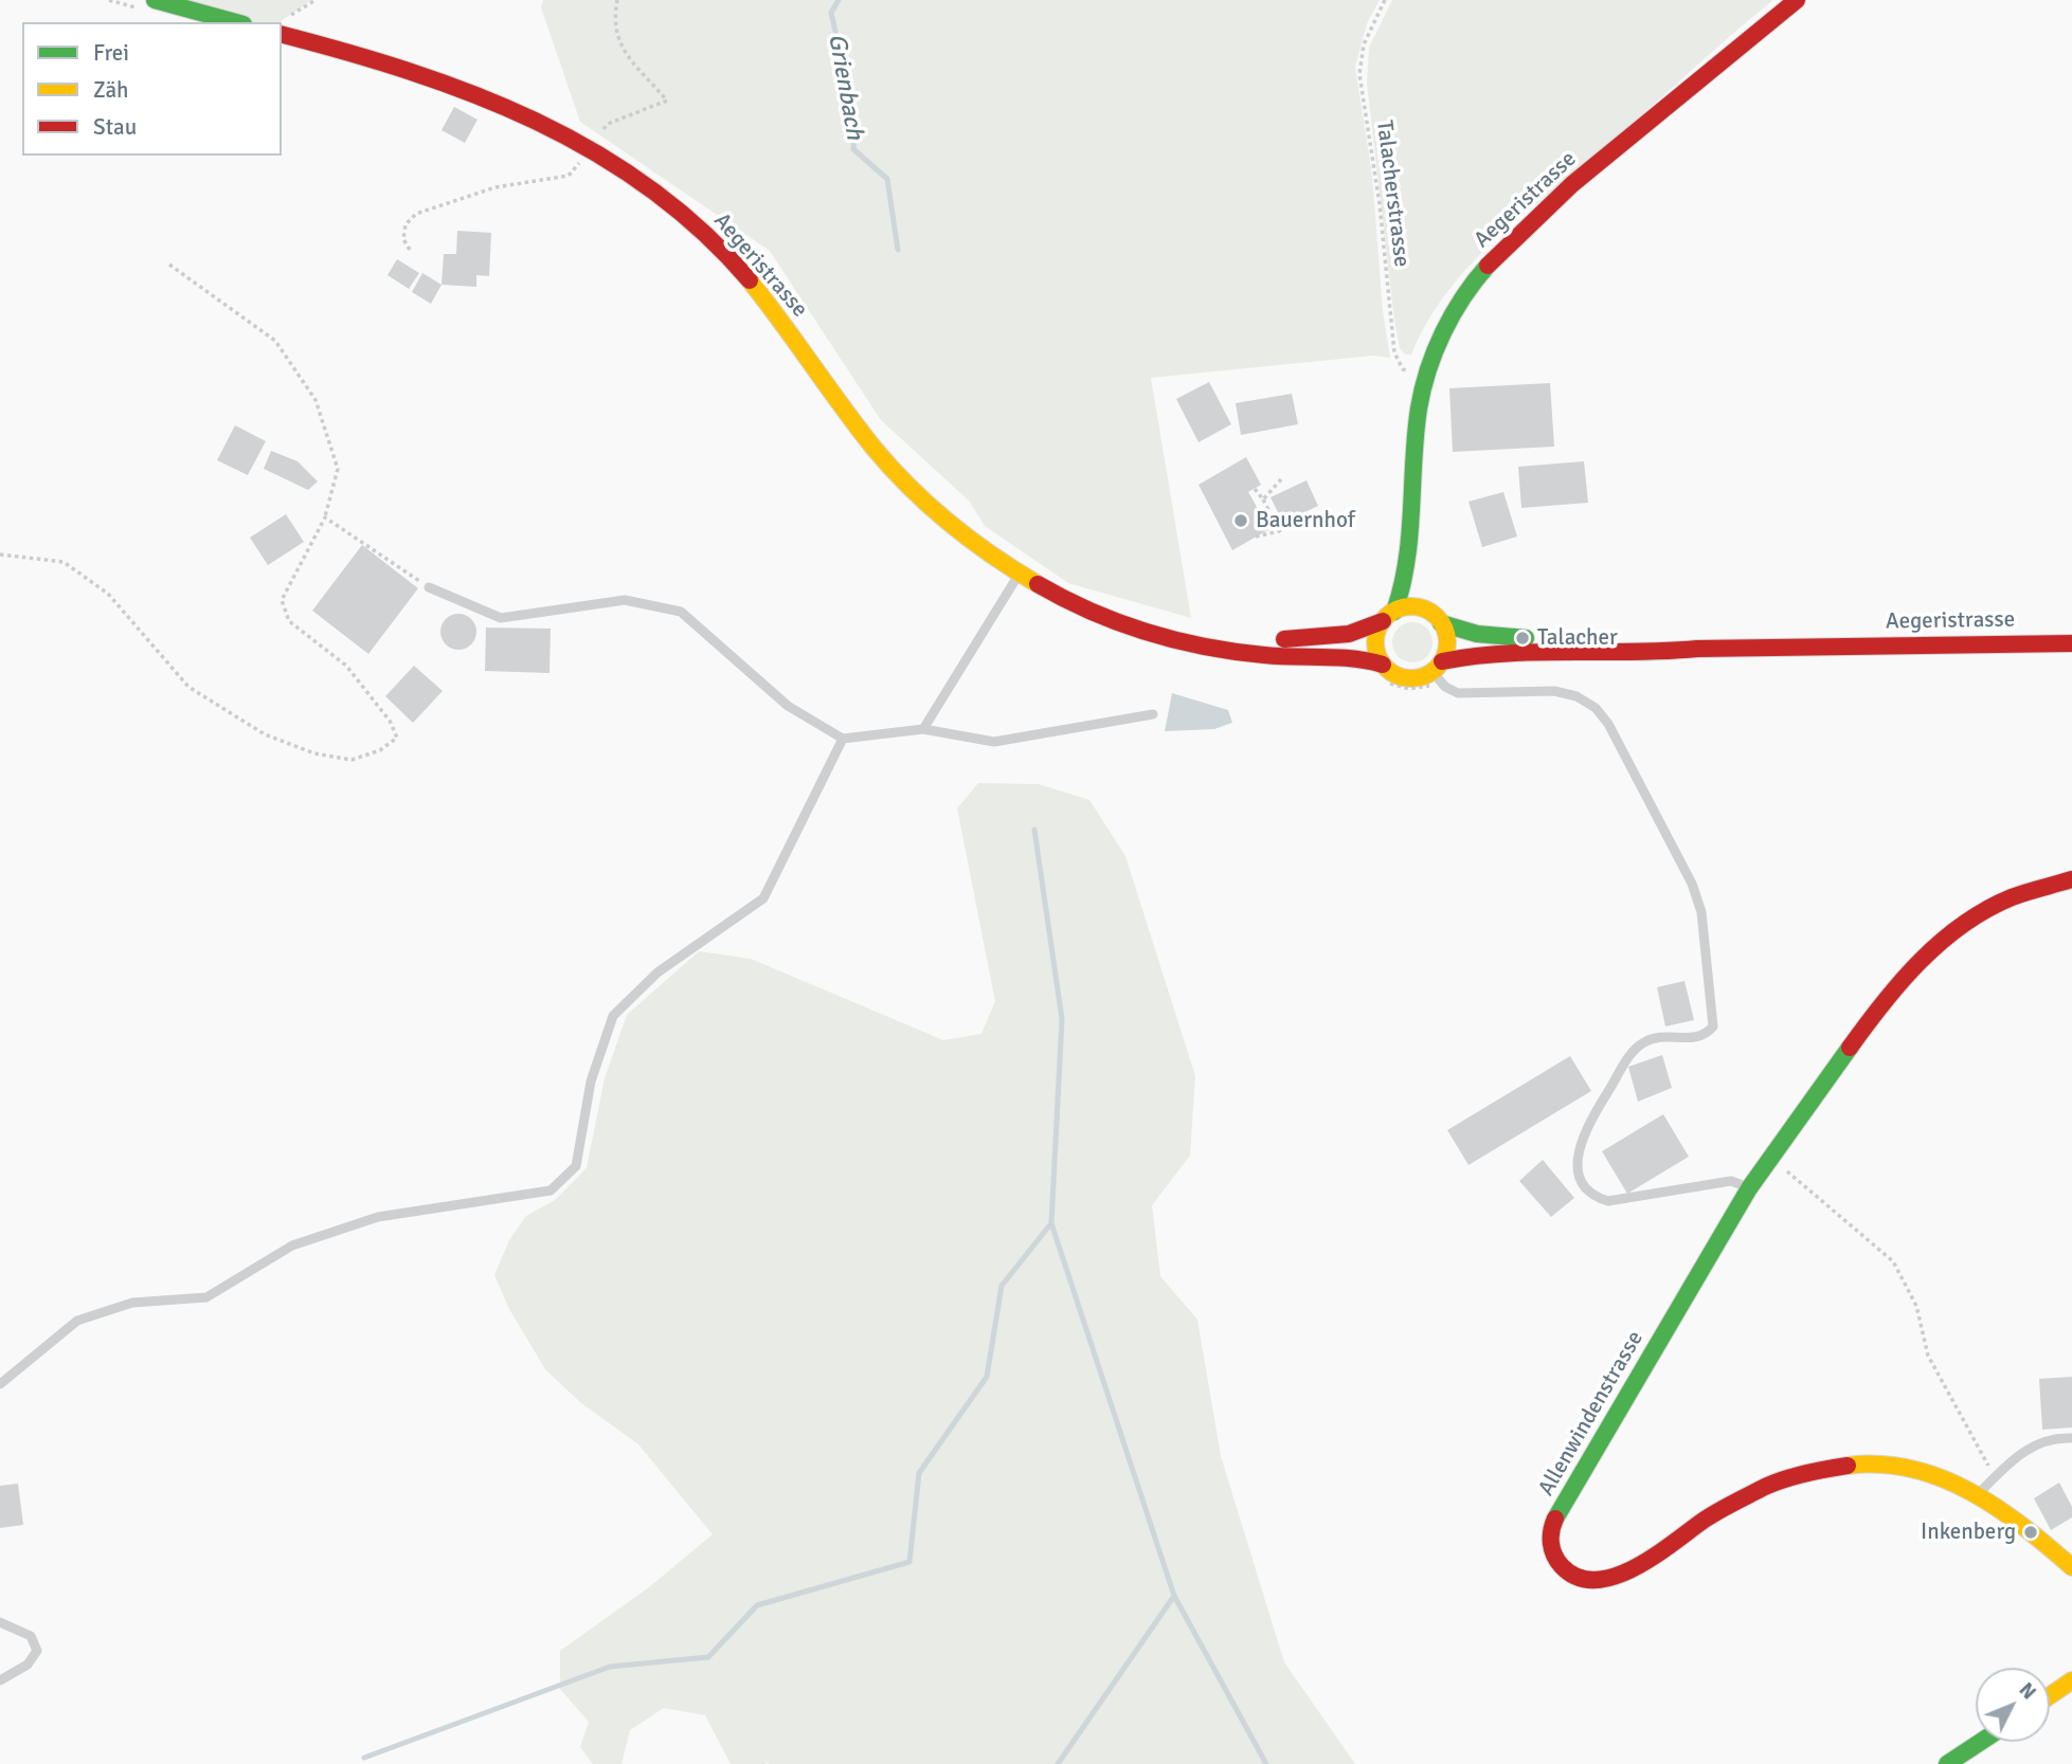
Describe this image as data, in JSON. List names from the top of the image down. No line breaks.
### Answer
{"streets":{"main road":["Aegeristrasse","Allenwindenstrasse"],"path":["Talacherstrasse"]},"crossings":[["Talacherstrasse","Aegeristrasse"]],"water":["Grienbach"],"places":["Bauernhof","Talacher","Inkenberg"],"legend":["Frei","Zäh","Stau"],"north":"top right"}
